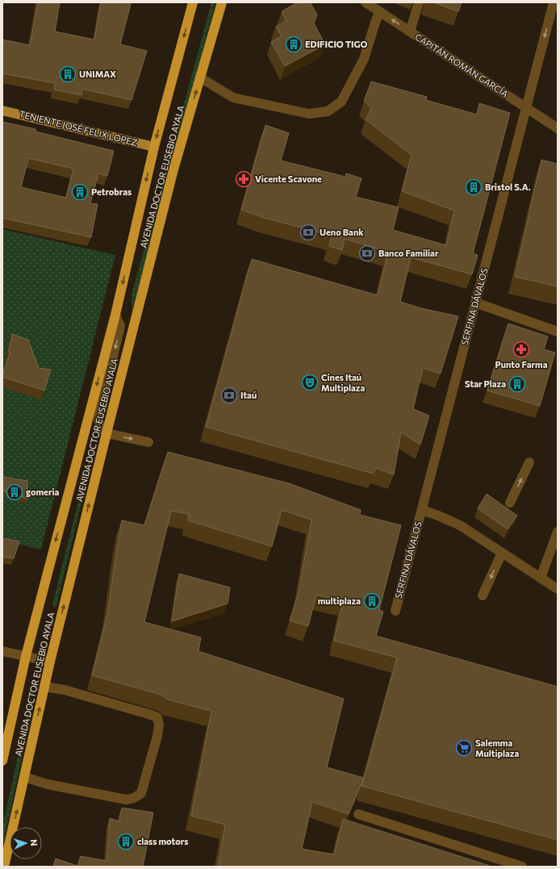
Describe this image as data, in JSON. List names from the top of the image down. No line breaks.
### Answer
{"streets":{"highway":["AVENIDA DOCTOR EUSEBIO AYALA"],"main road":["TENIENTE JOSÉ FELIX LOPEZ"],"street":["CAPITÁN ROMÁN GARCÍA","SERFINA DÁVALOS"]},"crossings":[["CAPITÁN ROMÁN GARCÍA","SERFINA DÁVALOS"],["TENIENTE JOSÉ FELIX LOPEZ","AVENIDA DOCTOR EUSEBIO AYALA"]],"places":{"building":["EDIFICIO TIGO","UNIMAX","Bristol S.A.","Petrobras","Star Plaza","gomeria","multiplaza","class motors"],"pharmacy":["Vicente Scavone","Punto Farma"],"bank":["Ueno Bank","Banco Familiar","Itaú"],"theatre":["Cines Itaú Multiplaza"],"supermarket":["Salemma Multiplaza"]},"north":"right"}
